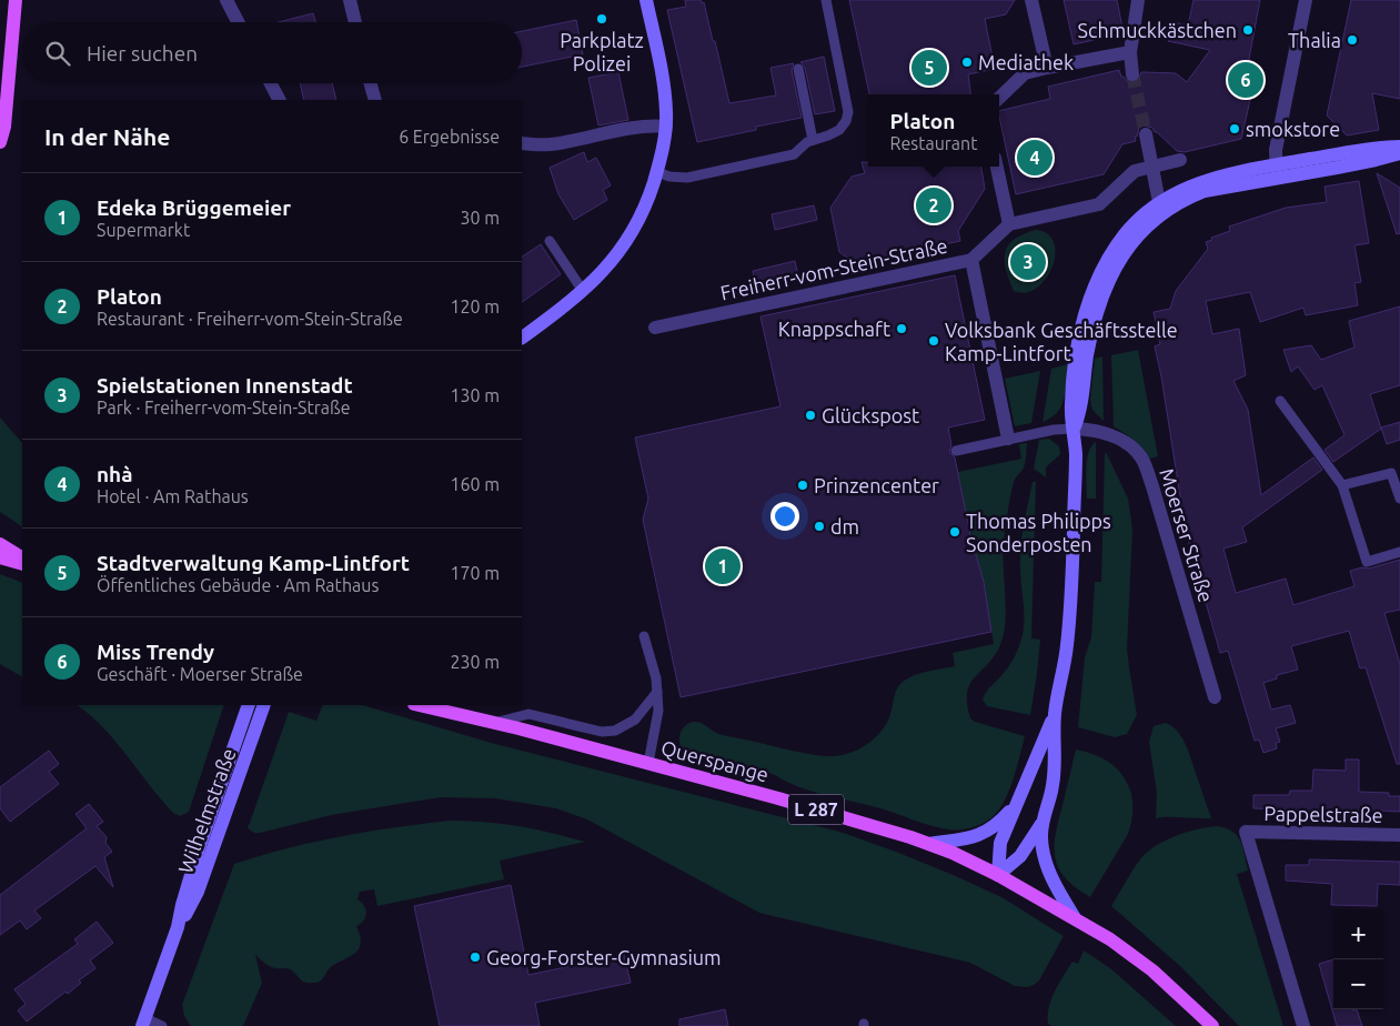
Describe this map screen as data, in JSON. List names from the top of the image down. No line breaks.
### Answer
{"streets":{"main road":["Querspange","L 287","Wilhelmstraße"],"street":["Freiherr-vom-Stein-Straße","Moerser Straße","Pappelstraße"]},"crossings":[["Querspange","L 287"]],"places":["Parkplatz Polizei","Schmuckkästchen","Thalia","Mediathek","smokstore","Knappschaft","Volksbank Geschäftsstelle Kamp-Lintfort","Glückspost","Prinzencenter","dm","Thomas Philipps Sonderposten","Georg-Forster-Gymnasium"],"page":{"search":"Hier suchen","pins":["5","6","4","2","3","1"],"popup":["Platon","Restaurant"],"heading":["In der Nähe","6 Ergebnisse"],"list":[{"mark":"1","name":"Edeka Brüggemeier","note":"Supermarkt","value":"30 m"},{"mark":"2","name":"Platon","note":"Restaurant · Freiherr-vom-Stein-Straße","value":"120 m"},{"mark":"3","name":"Spielstationen Innenstadt","note":"Park · Freiherr-vom-Stein-Straße","value":"130 m"},{"mark":"4","name":"nhà","note":"Hotel · Am Rathaus","value":"160 m"},{"mark":"5","name":"Stadtverwaltung Kamp-Lintfort","note":"Öffentliches Gebäude · Am Rathaus","value":"170 m"},{"mark":"6","name":"Miss Trendy","note":"Geschäft · Moerser Straße","value":"230 m"}],"map_buttons":["+","−"]}}
